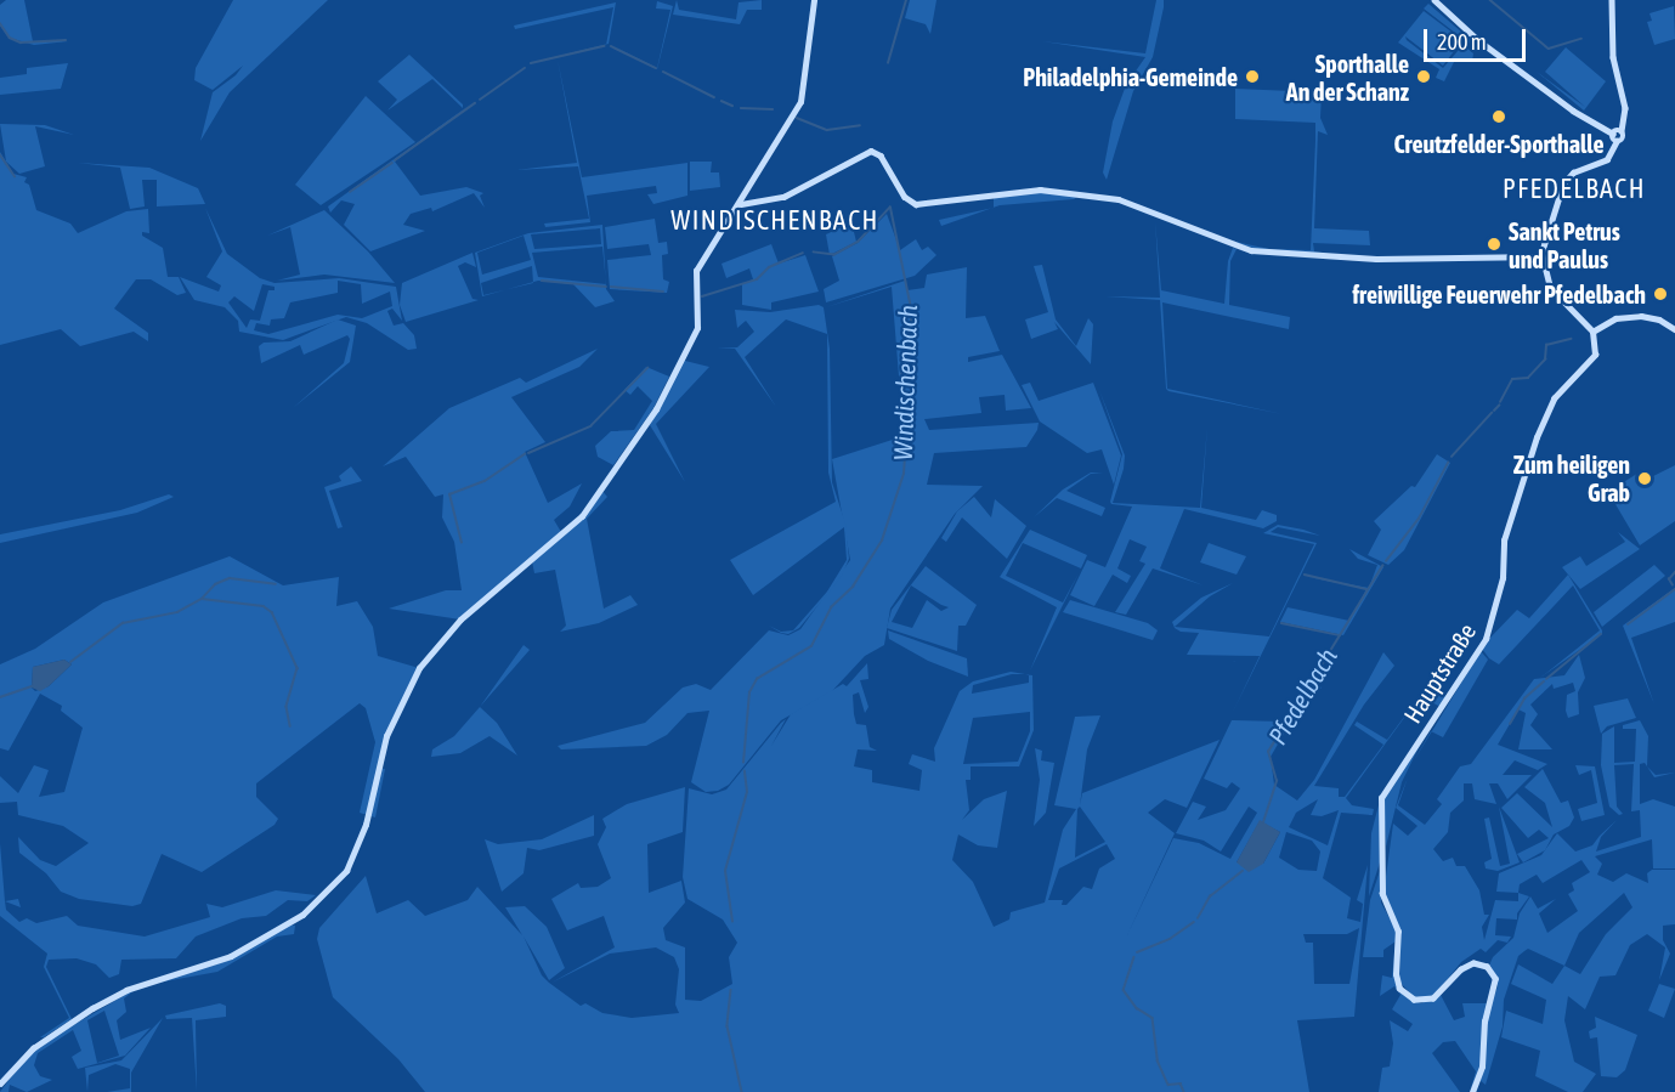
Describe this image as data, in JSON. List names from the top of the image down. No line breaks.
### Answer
{"streets":{"main road":["Hauptstraße"]},"districts":["PFEDELBACH","WINDISCHENBACH"],"water":["Windischenbach","Pfedelbach"],"places":["Philadelphia-Gemeinde","Sporthalle An der Schanz","Creutzfelder-Sporthalle","Sankt Petrus und Paulus","freiwillige Feuerwehr Pfedelbach","Zum heiligen Grab"],"scale_bar":"200 m"}
